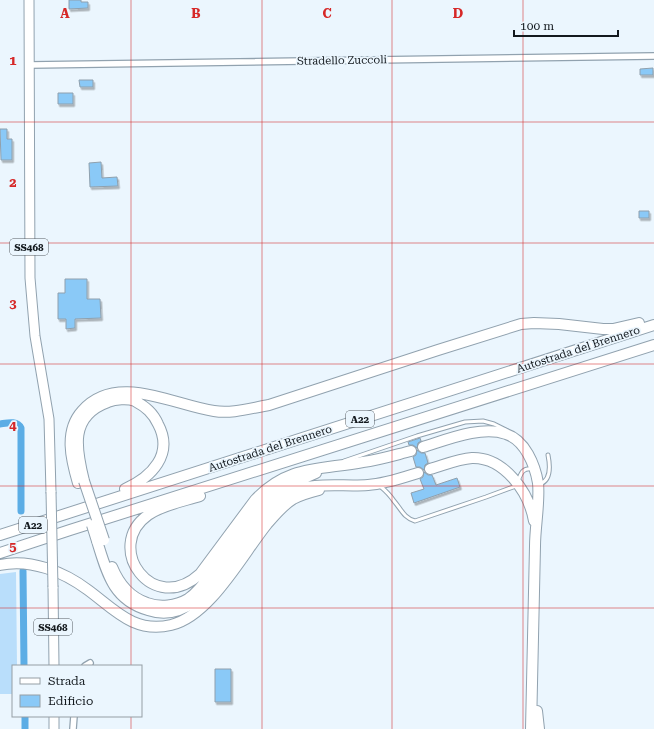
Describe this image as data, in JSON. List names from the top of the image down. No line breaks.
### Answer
{"streets":{"highway":["Autostrada del Brennero","A22"],"main road":["SS468"],"street":["Stradello Zuccoli"]},"crossings":[["Stradello Zuccoli","SS468"]],"legend":["Strada","Edificio"],"scale_bar":"100 m","grid":{"columns":["A","B","C","D"],"rows":["1","2","3","4","5"]}}
